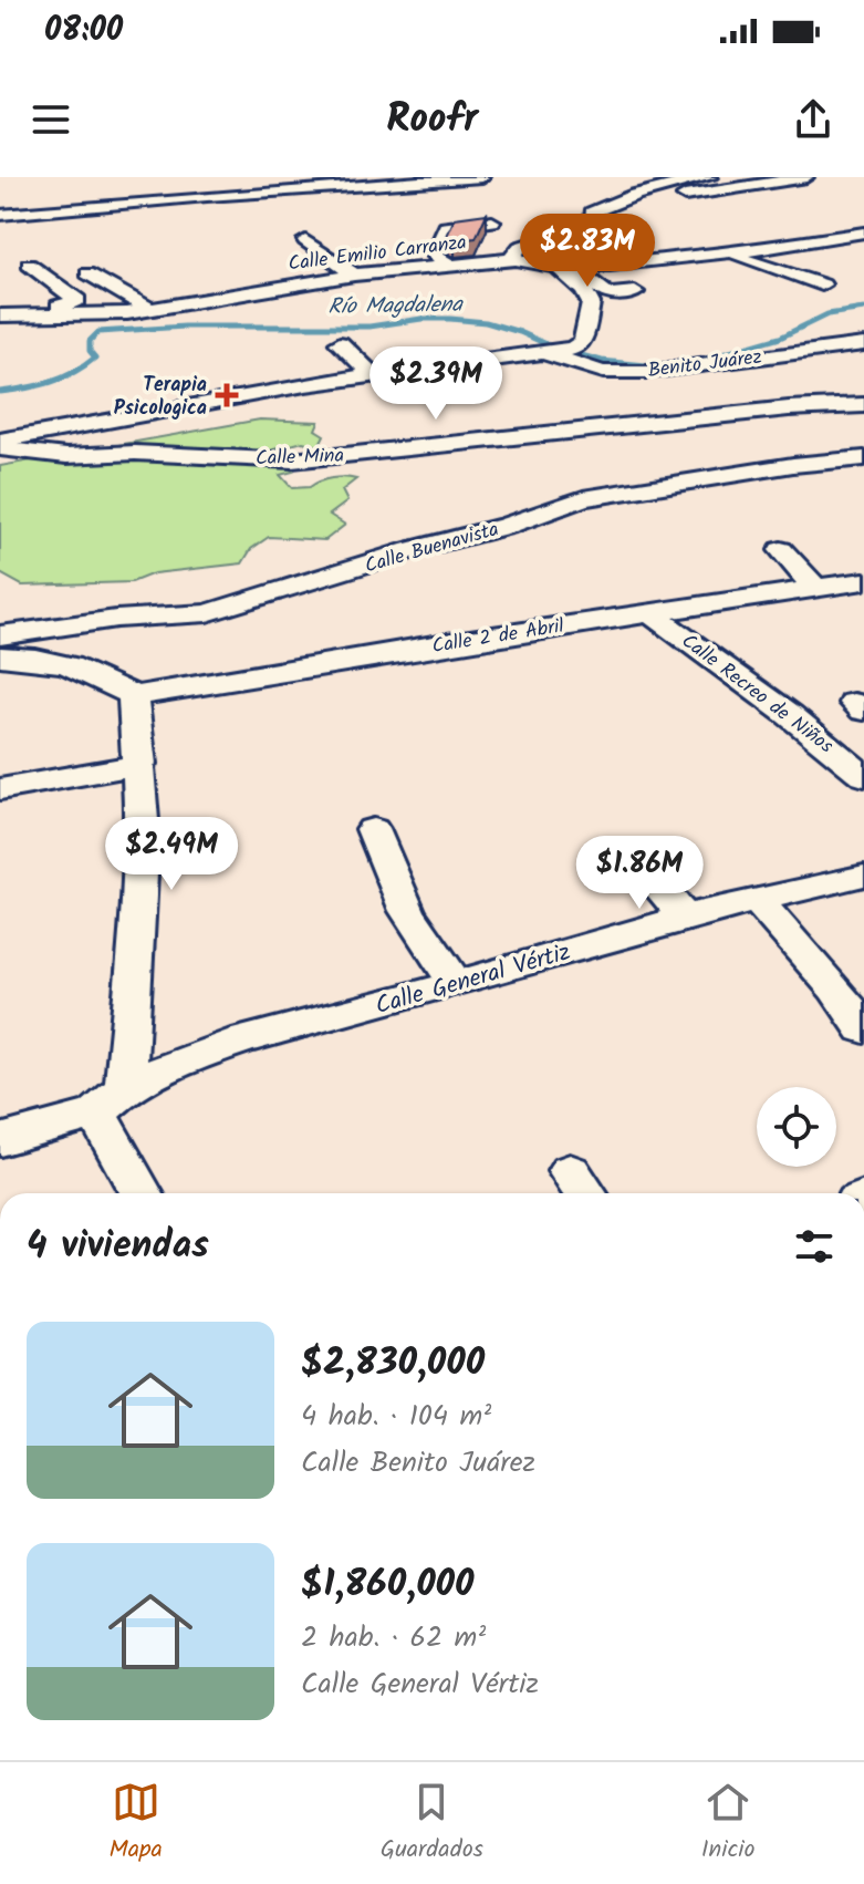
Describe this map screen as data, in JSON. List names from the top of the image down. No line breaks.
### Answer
{"streets":{"street":["Calle Emilio Carranza","Benito Juárez","Calle Mina","Calle Buenavista","Calle 2 de Abril","Calle Recreo de Niños","Calle General Vértiz"]},"crossings":[["Calle 2 de Abril","Calle Recreo de Niños"]],"water":["Río Magdalena"],"places":{"health":["Terapia Psicologica"]},"page":{"status":"08:00","header":"Roofr","price":["$2.83M","$2.39M","$2.49M","$1.86M"],"heading":"4 viviendas","list":[{"name":"$2,830,000","note":"4 hab. · 104 m² · Calle Benito Juárez"},{"name":"$1,860,000","note":"2 hab. · 62 m² · Calle General Vértiz"}],"tabs":["Mapa","Guardados","Inicio"]}}
